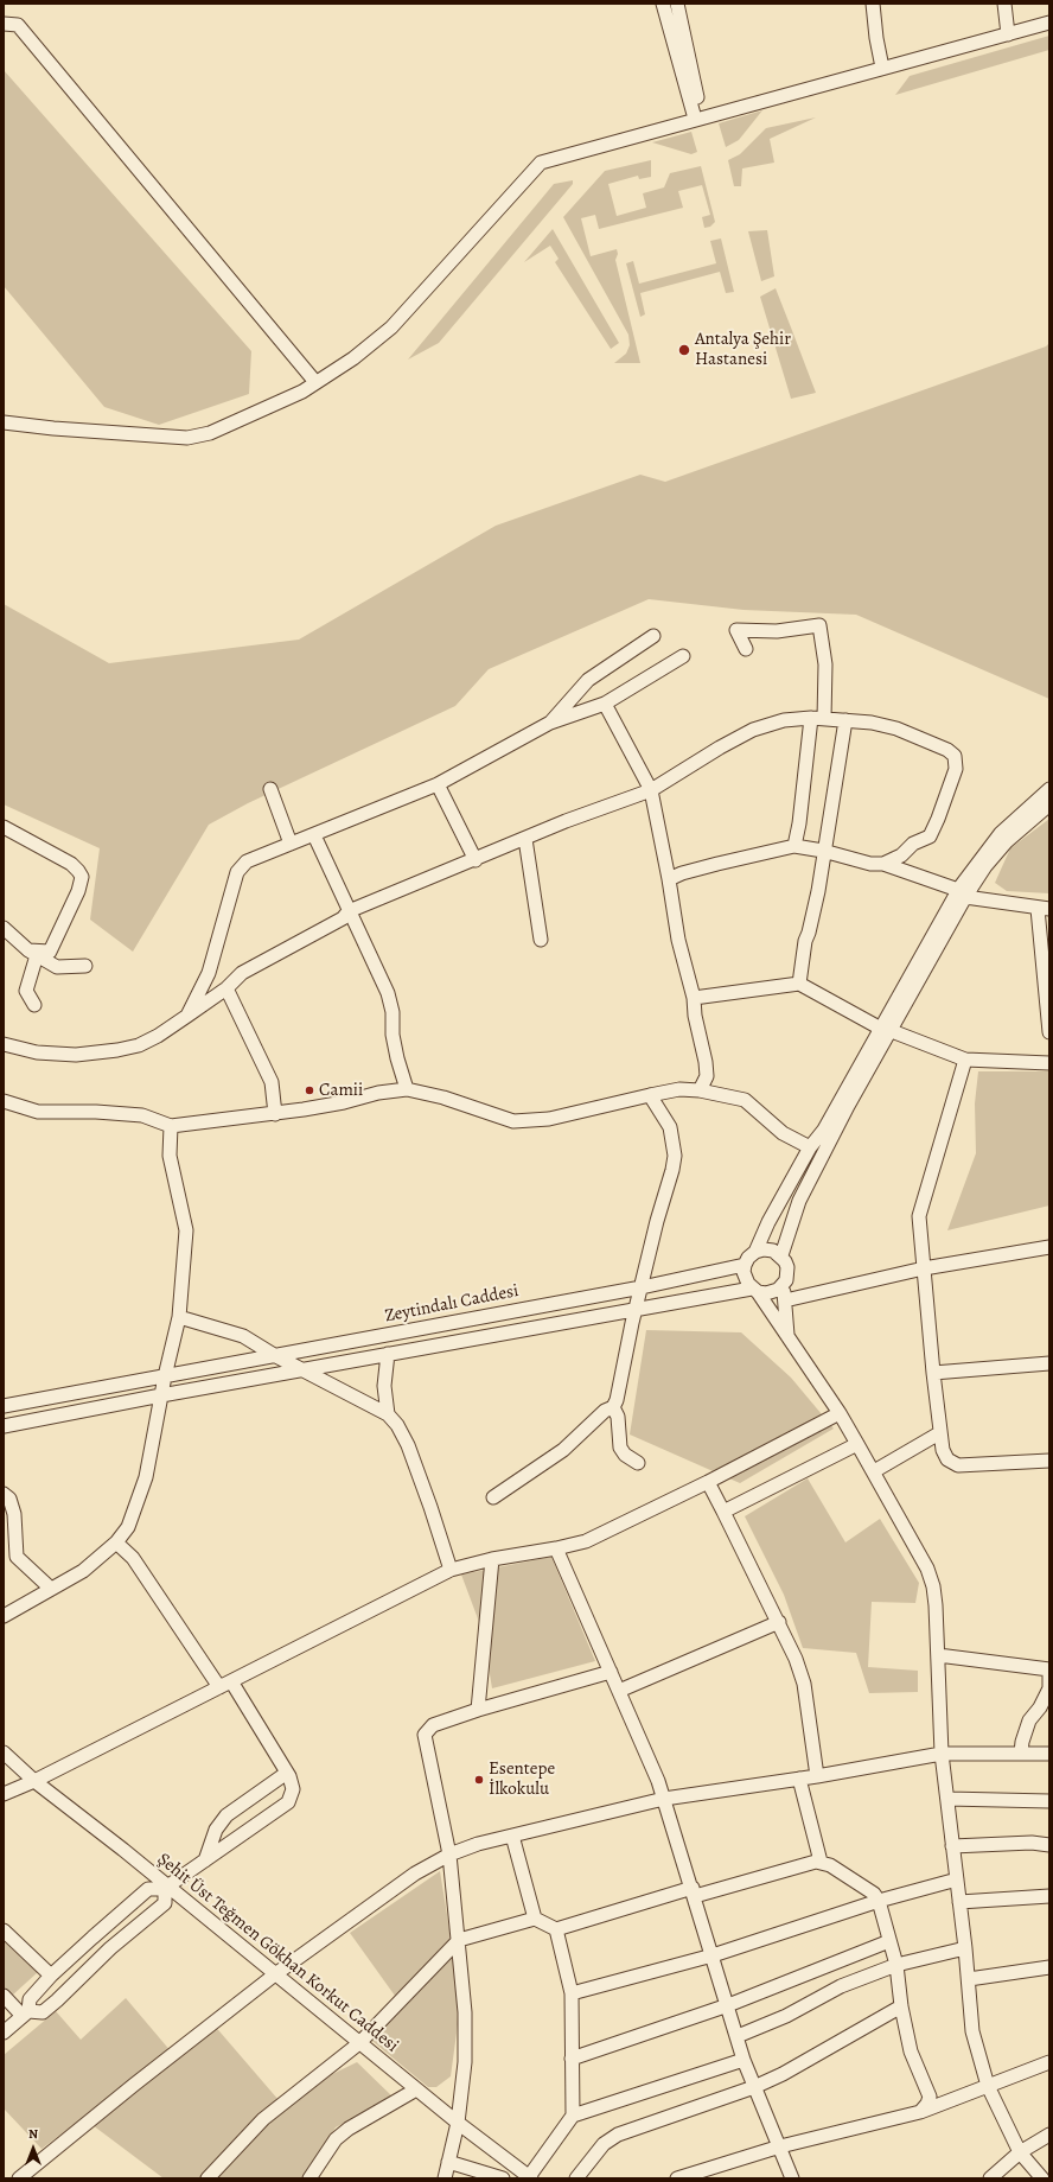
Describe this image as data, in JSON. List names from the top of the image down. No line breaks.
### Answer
{"streets":{"street":["Zeytindalı Caddesi","Şehit Üst Teğmen Gökhan Korkut Caddesi"]},"places":["Antalya Şehir Hastanesi","Camii","Esentepe İlkokulu"],"north":"top"}
